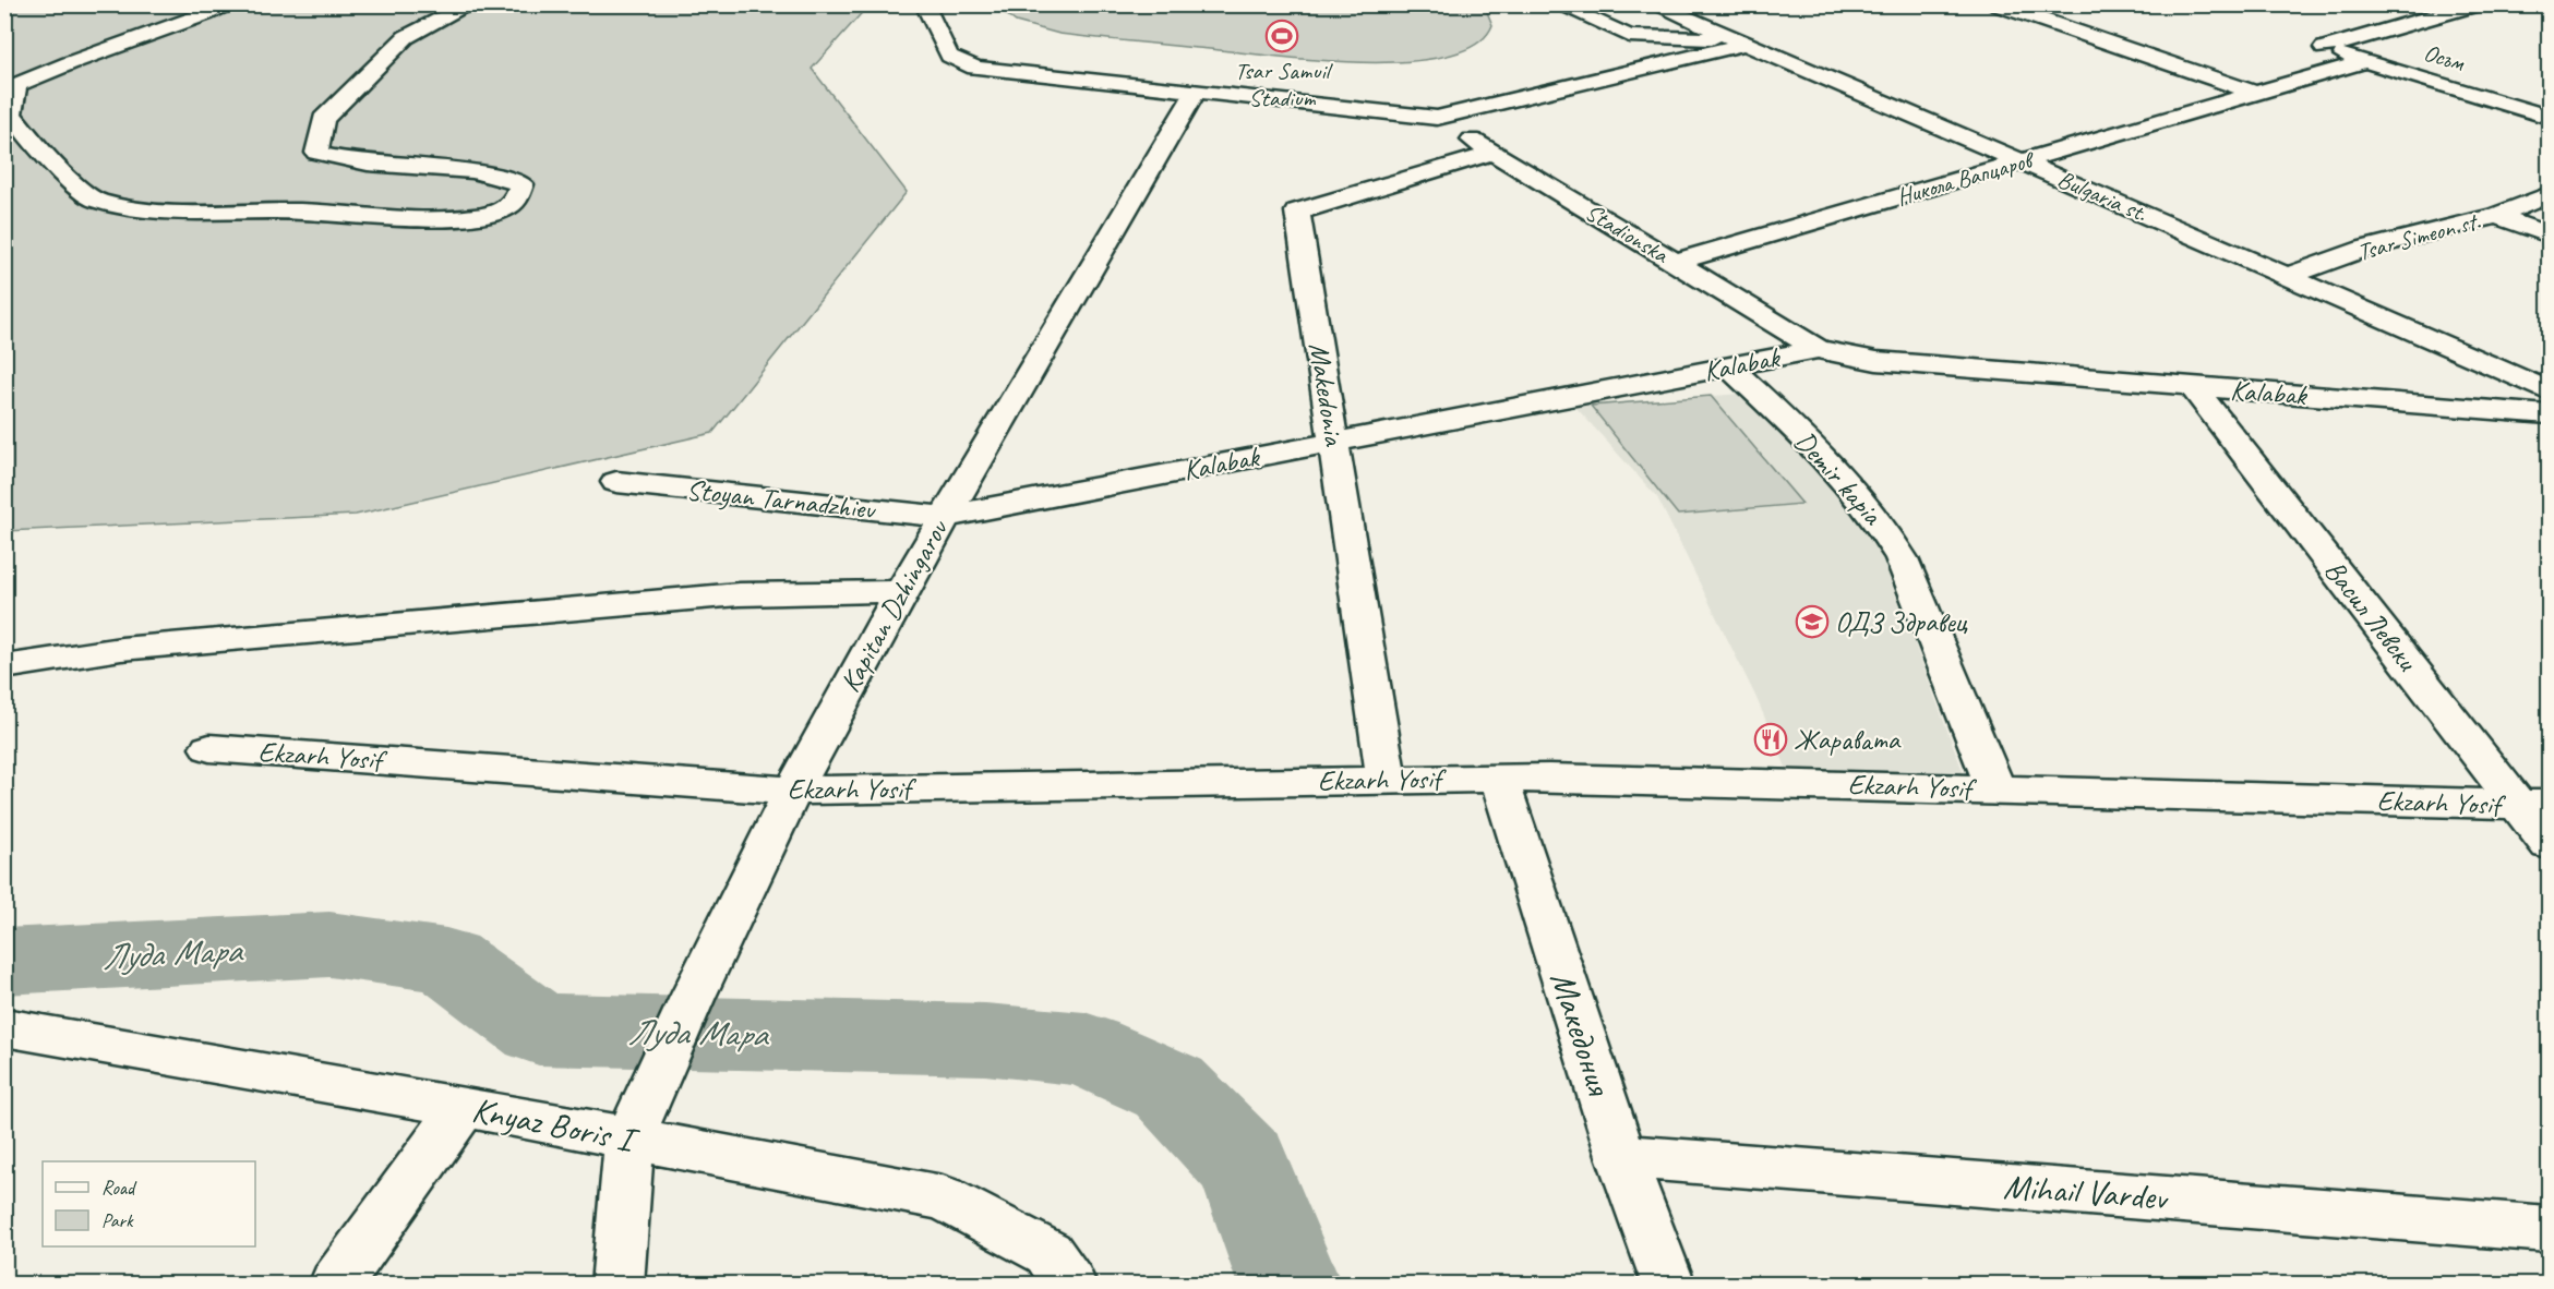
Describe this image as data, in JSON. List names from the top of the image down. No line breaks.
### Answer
{"streets":{"street":["Осъм","Никола Вапцаров","Bulgaria st.","Stadionska","Tsar Simeon st.","Kalabak","Makedonia","Demir kapia","Stoyan Tarnadzhiev","Kapitan Dzhingarov","Васил Левски","Ekzarh Yosif","Македония","Knyaz Boris I","Mihail Vardev"]},"crossings":[["Осъм","Никола Вапцаров"],["Никола Вапцаров","Bulgaria st."],["Никола Вапцаров","Stadionska"],["Bulgaria st.","Tsar Simeon st."],["Stadionska","Kalabak"],["Stadionska","Makedonia"],["Kalabak","Makedonia"],["Kalabak","Demir kapia"],["Kalabak","Stoyan Tarnadzhiev"],["Kalabak","Kapitan Dzhingarov"],["Kalabak","Васил Левски"],["Makedonia","Ekzarh Yosif"],["Demir kapia","Ekzarh Yosif"],["Stoyan Tarnadzhiev","Kapitan Dzhingarov"],["Kapitan Dzhingarov","Ekzarh Yosif"],["Kapitan Dzhingarov","Knyaz Boris I"],["Васил Левски","Ekzarh Yosif"],["Ekzarh Yosif","Македония"],["Македония","Mihail Vardev"]],"water":["Луда Мара"],"places":{"sports":["Tsar Samuil Stadium"],"school or university":["ОДЗ Здравец"],"restaurant":["Жаравата"]},"legend":["Road","Park"]}
